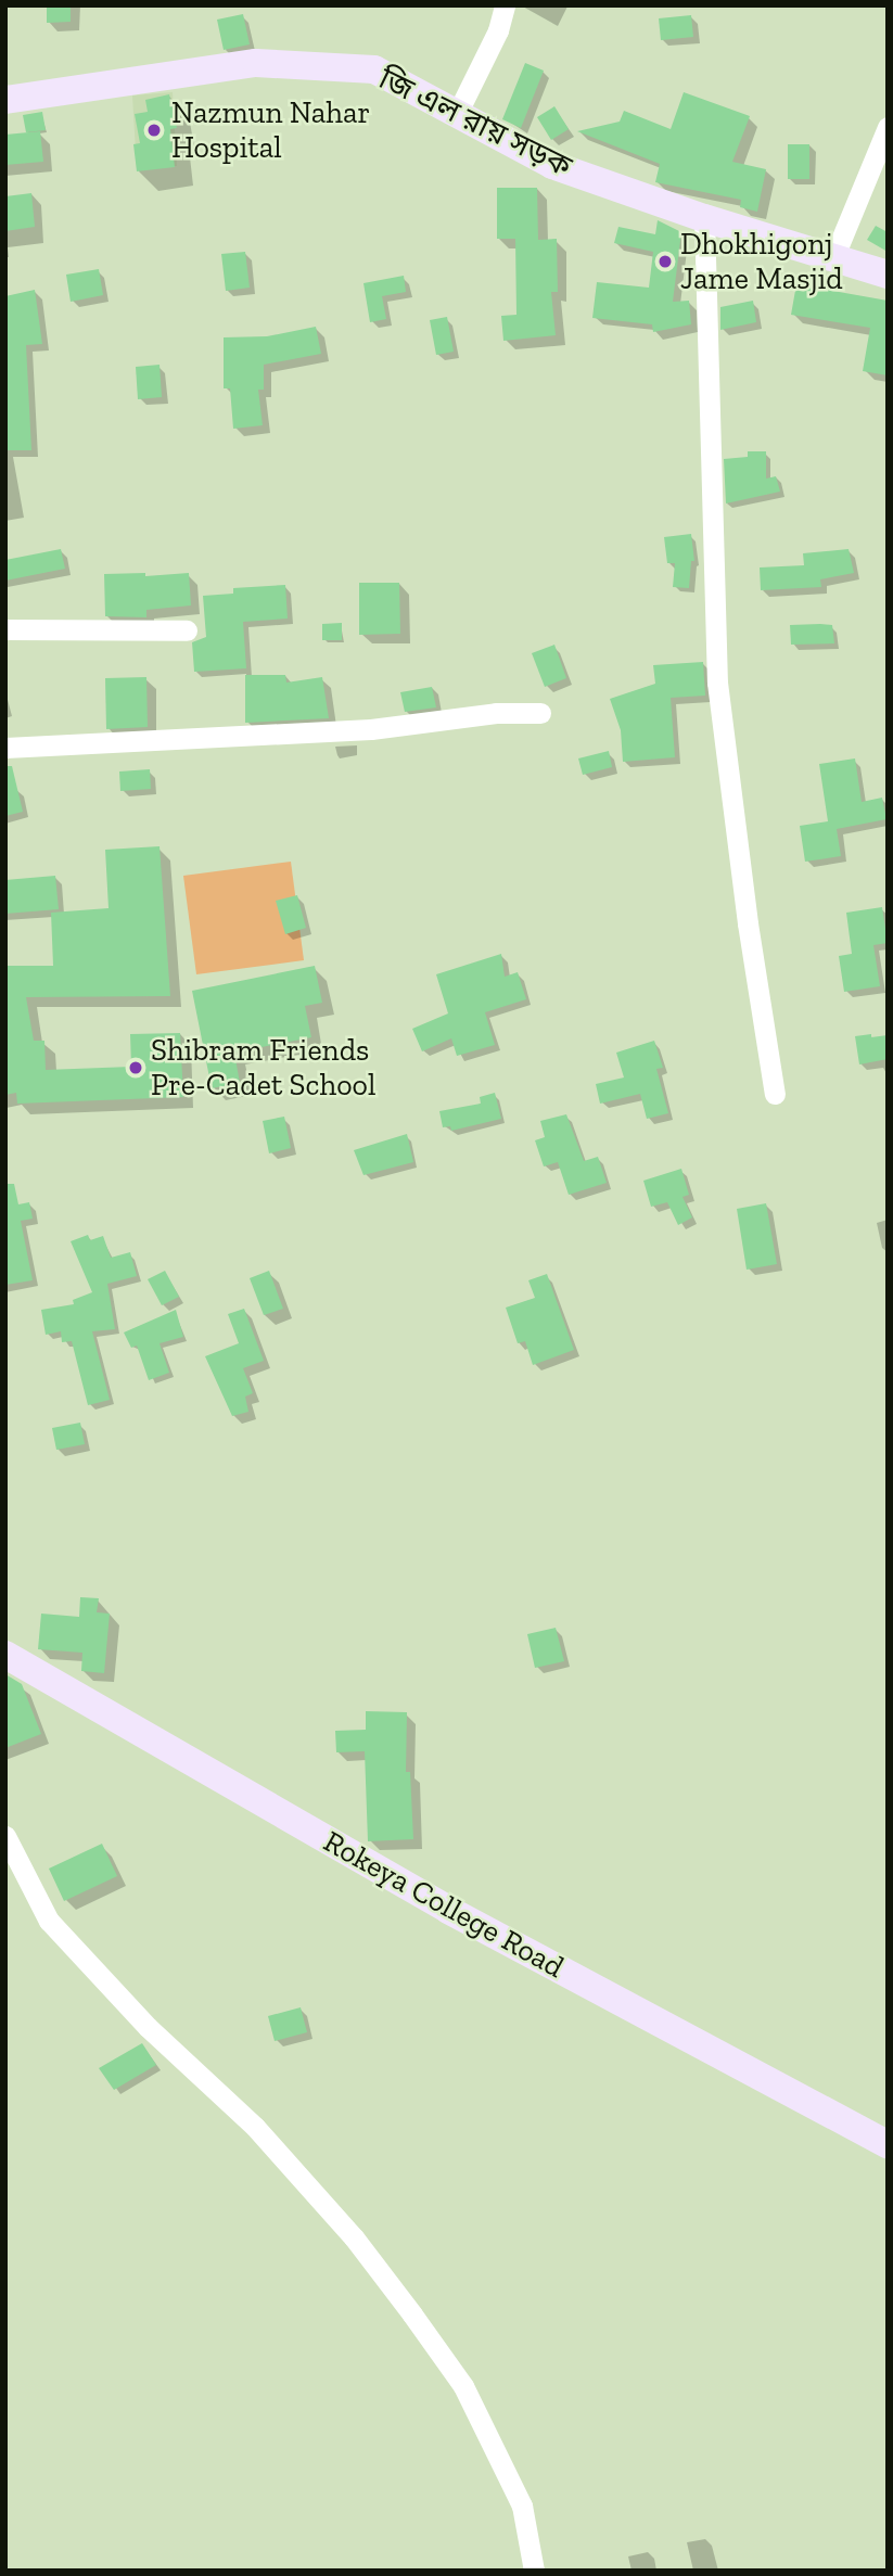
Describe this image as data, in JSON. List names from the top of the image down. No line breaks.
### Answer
{"streets":{"street":["জি এল রায় সড়ক","Rokeya College Road"]},"places":["Nazmun Nahar Hospital","Dhokhigonj Jame Masjid","Shibram Friends Pre-Cadet School"]}
